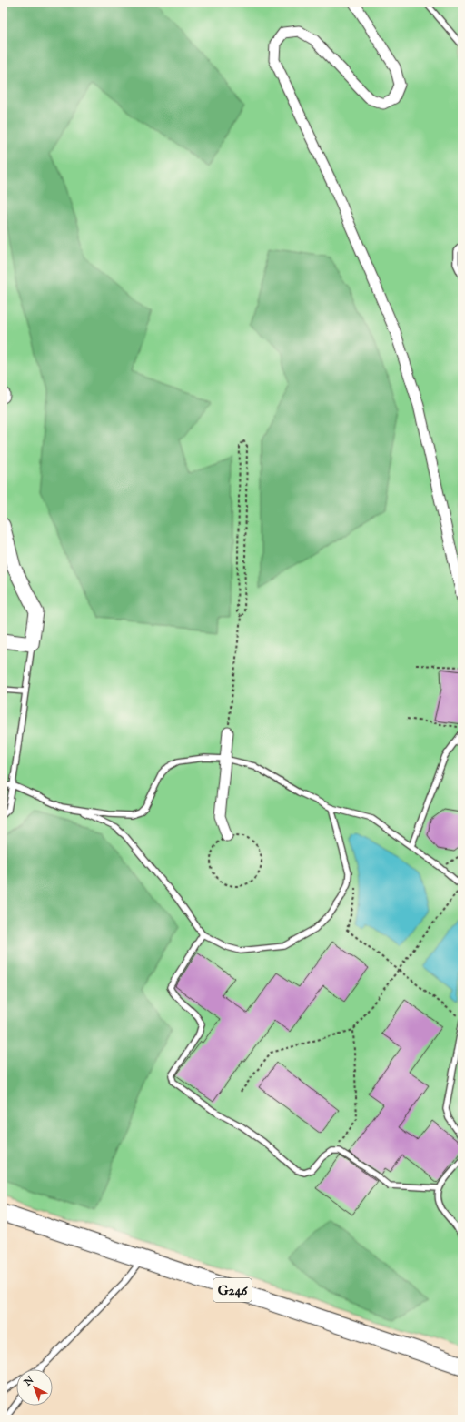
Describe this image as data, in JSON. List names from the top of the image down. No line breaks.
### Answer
{"streets":{"highway":["G246"]},"north":"top left"}
